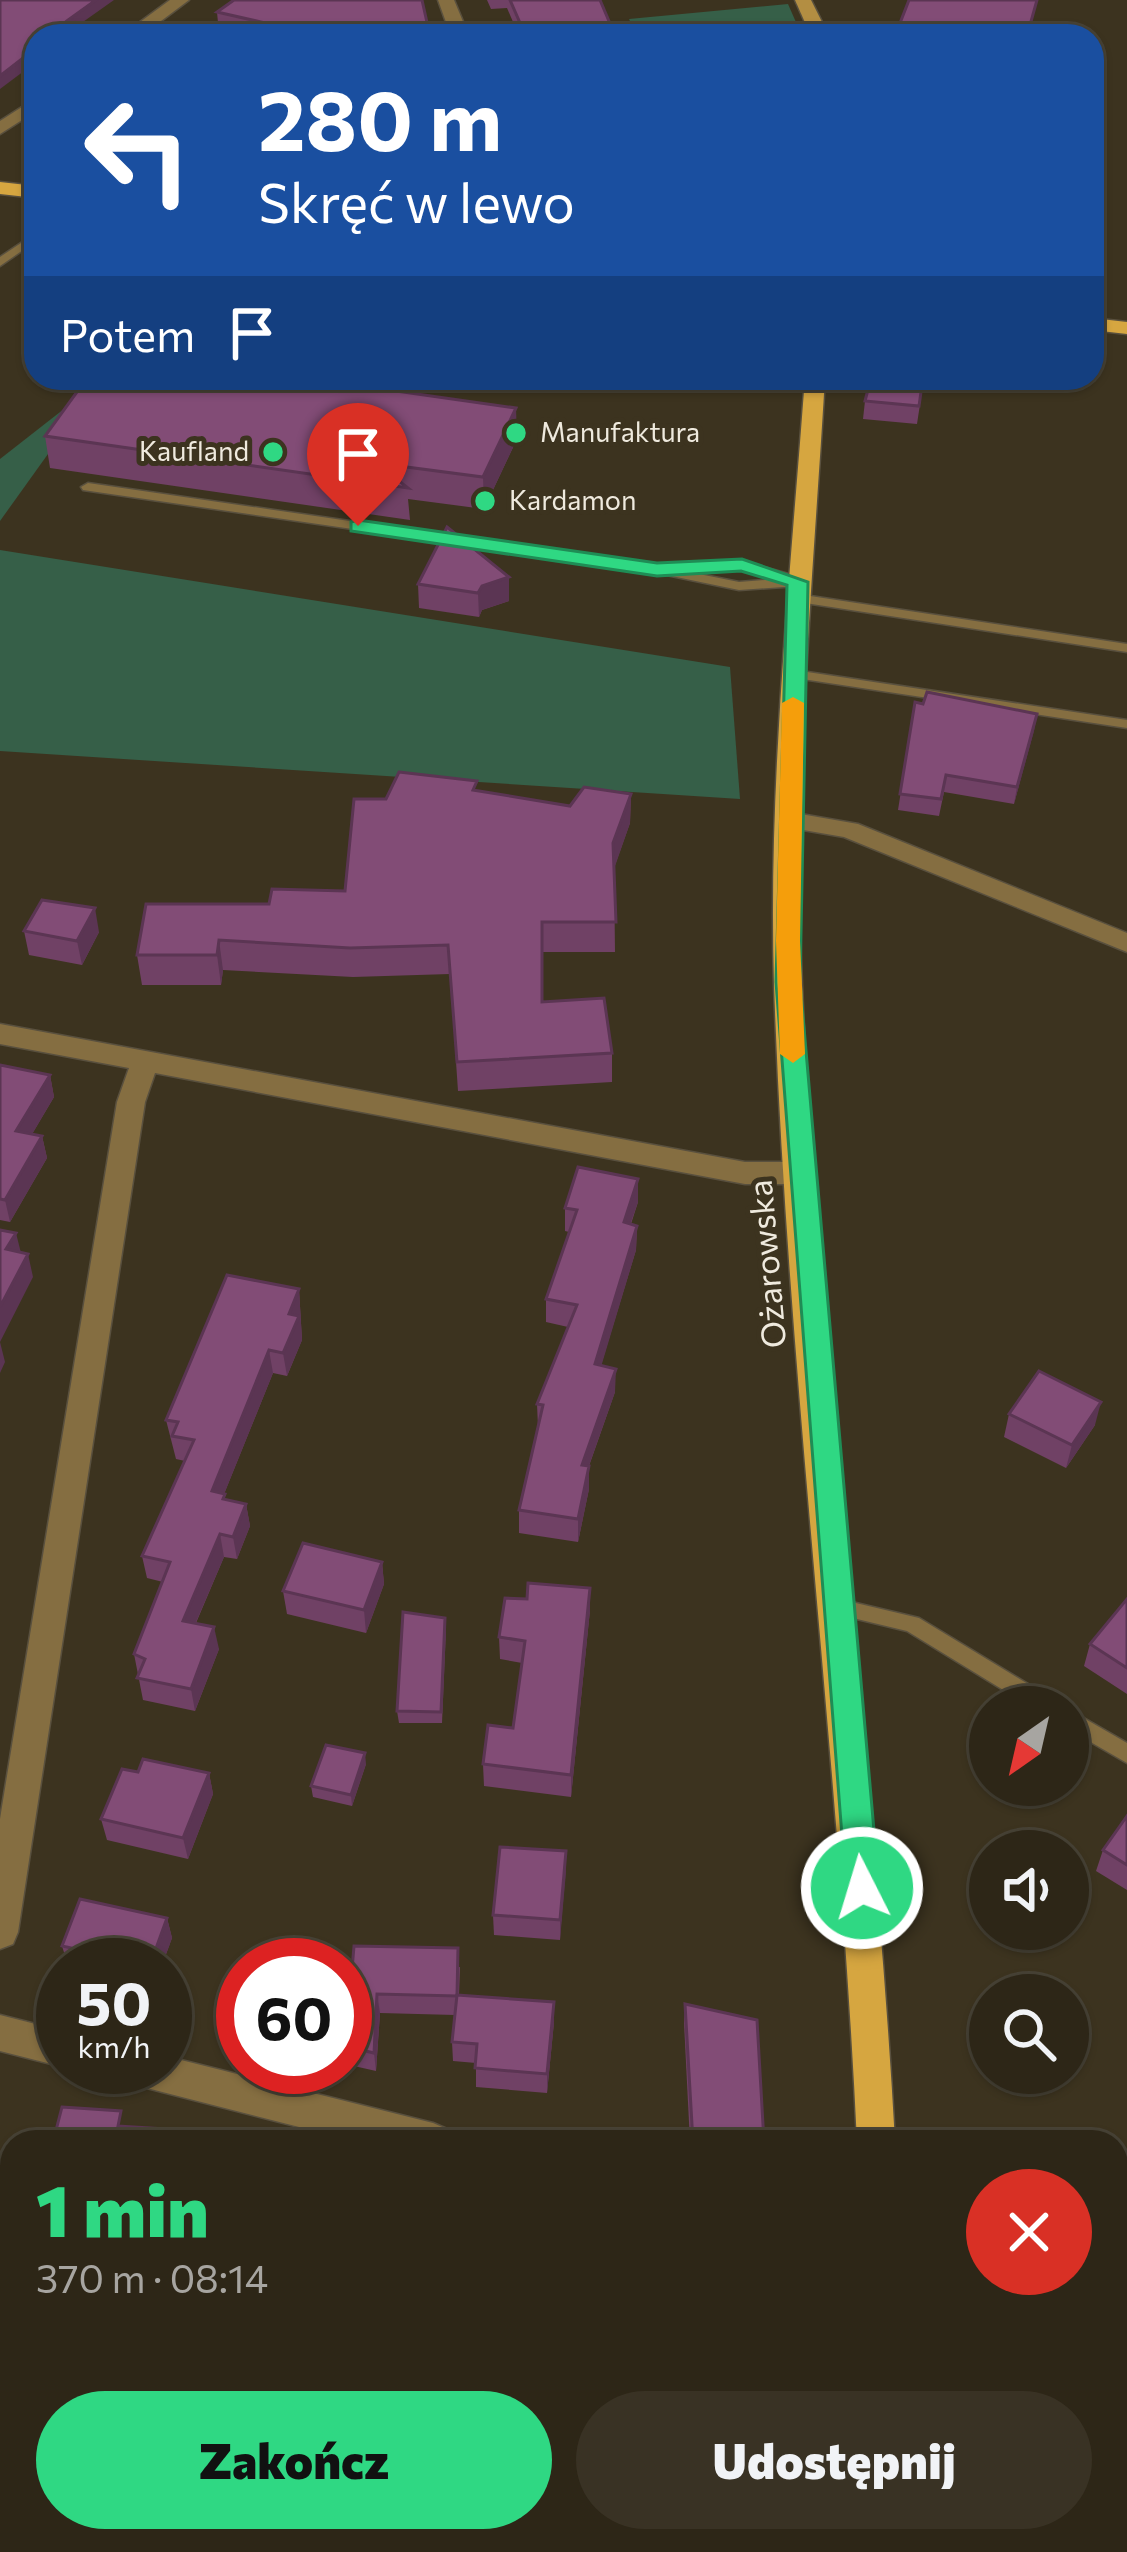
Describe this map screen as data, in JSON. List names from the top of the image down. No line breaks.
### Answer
{"streets":{"main road":["Ożarowska"]},"places":["Manufaktura","Kaufland","Kardamon"],"north":"bottom left","page":{"turn":["280 m","Skręć w lewo"],"then":"Potem","speed":"50 km/h","limit":"60","heading":["1 min","370 m · 08:14"],"buttons":["Zakończ","Udostępnij"]}}
